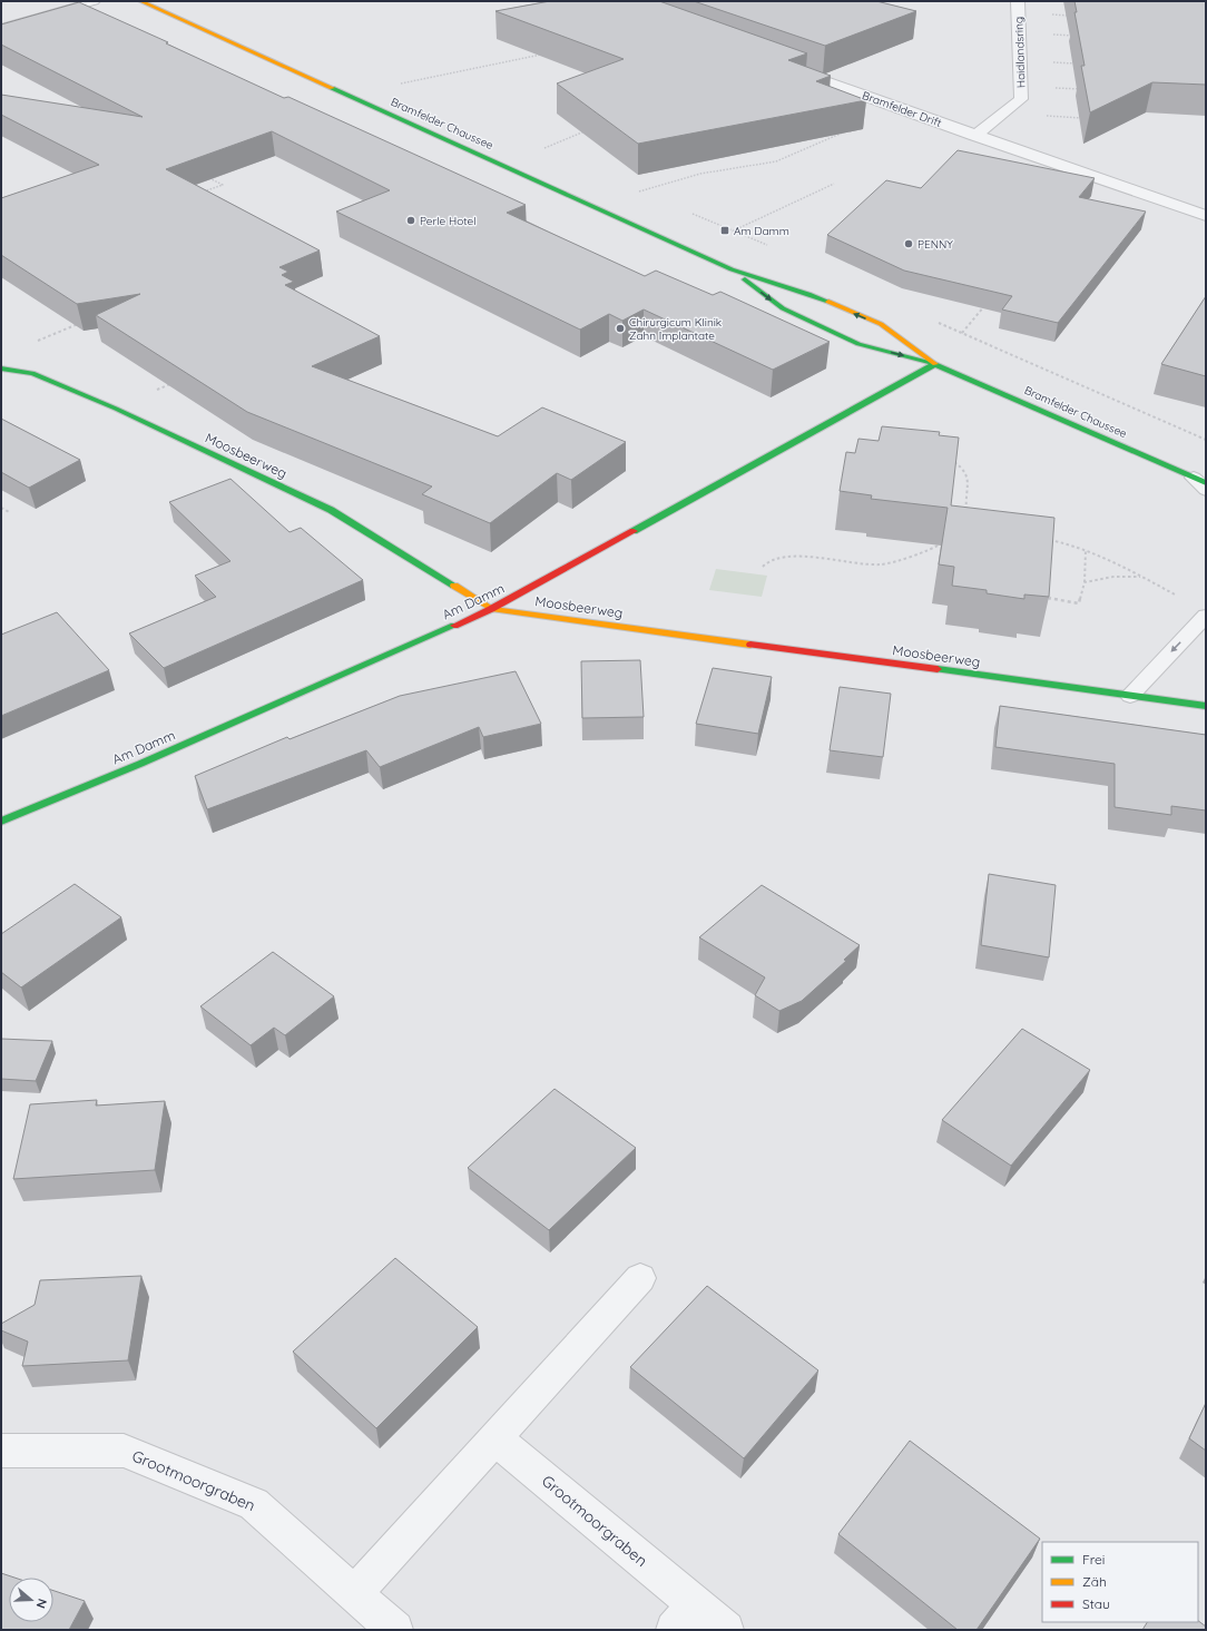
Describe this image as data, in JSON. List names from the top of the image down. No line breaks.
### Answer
{"streets":{"street":["Haidlandsring","Bramfelder Drift","Bramfelder Chaussee","Moosbeerweg","Am Damm","Grootmoorgraben"]},"crossings":[["Haidlandsring","Bramfelder Drift"],["Bramfelder Chaussee","Am Damm"],["Moosbeerweg","Am Damm"]],"places":{"other":["Perle Hotel","PENNY","Chirurgicum Klinik Zahn Implantate"],"transit":["Am Damm"]},"legend":["Frei","Zäh","Stau"],"north":"right"}
